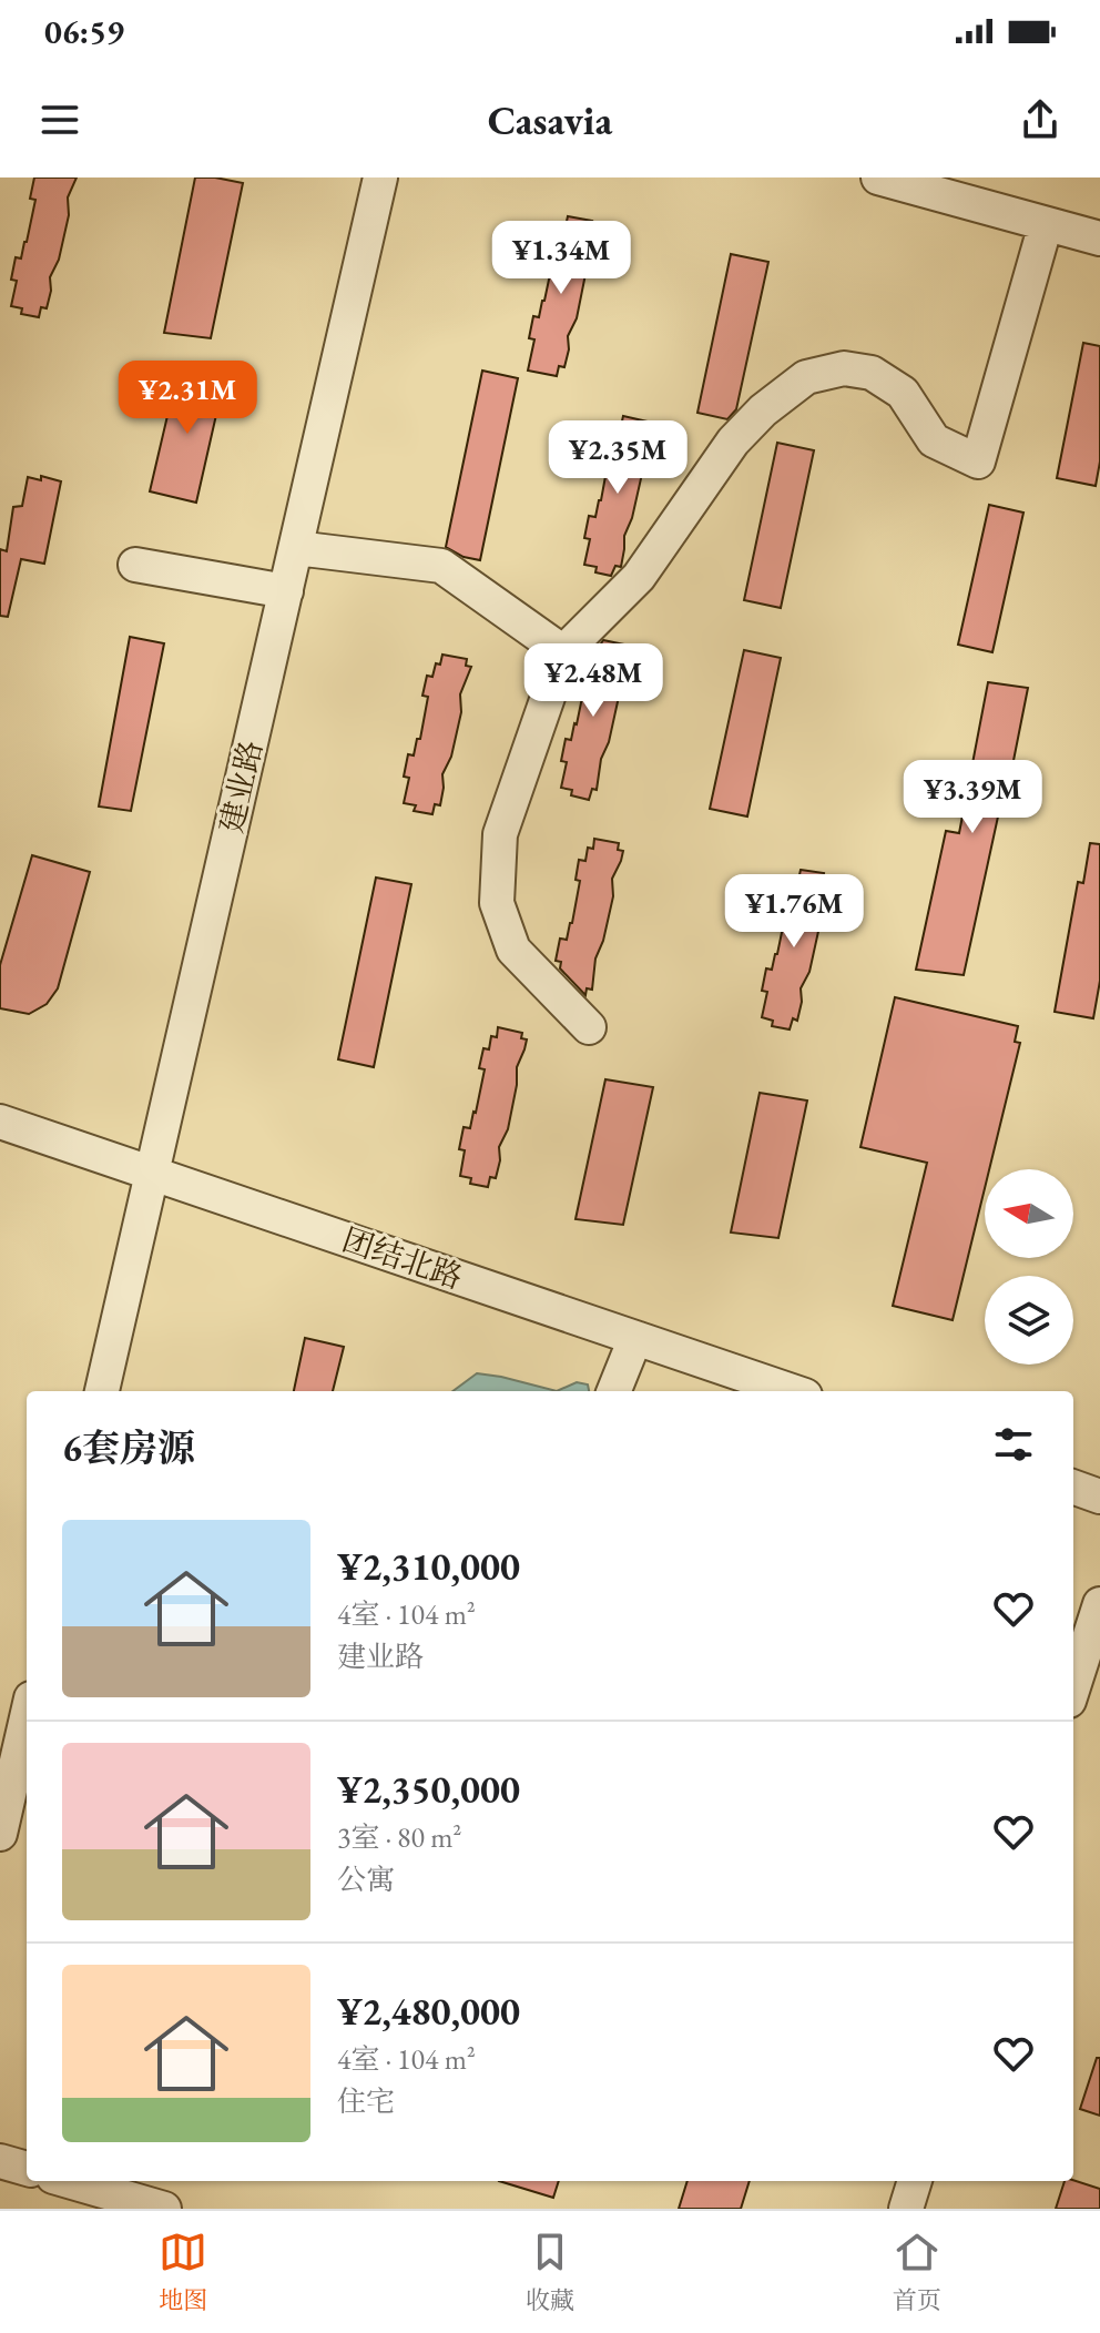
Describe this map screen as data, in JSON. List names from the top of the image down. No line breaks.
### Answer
{"streets":{"street":["建业路","团结北路"]},"crossings":[["建业路","团结北路"]],"north":"left","page":{"status":"06:59","header":"Casavia","price":["¥1.34M","¥2.31M","¥2.35M","¥2.48M","¥3.39M","¥1.76M"],"heading":"6套房源","list":[{"name":"¥2,310,000","note":"4室 · 104 m² · 建业路"},{"name":"¥2,350,000","note":"3室 · 80 m² · 公寓"},{"name":"¥2,480,000","note":"4室 · 104 m² · 住宅"}],"tabs":["地图","收藏","首页"]}}
